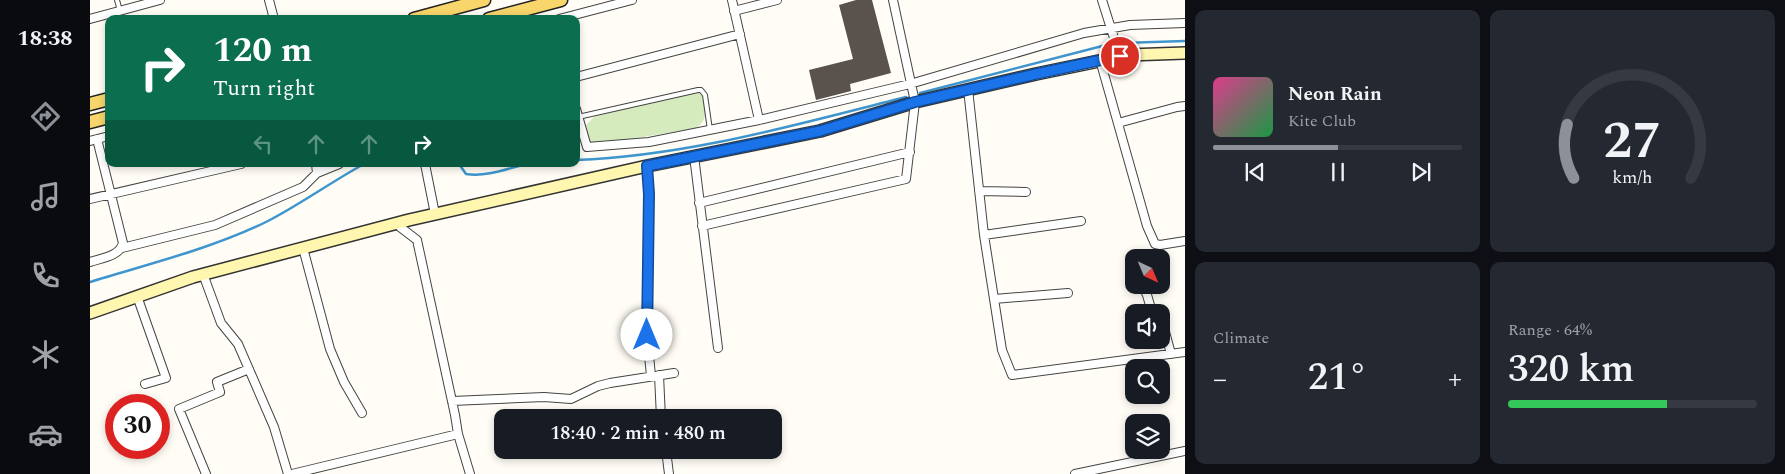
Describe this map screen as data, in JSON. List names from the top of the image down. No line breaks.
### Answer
{"north":"bottom right","page":{"tabs":"18:38","turn":["120 m","Turn right"],"song":["Neon Rain","Kite Club"],"tile":["Climate",["Range · 64%","320 km"]],"heat":["−","21°","+"],"limit":"30","trip":"18:40 · 2 min · 480 m","gauge":["27","km/h"]}}
